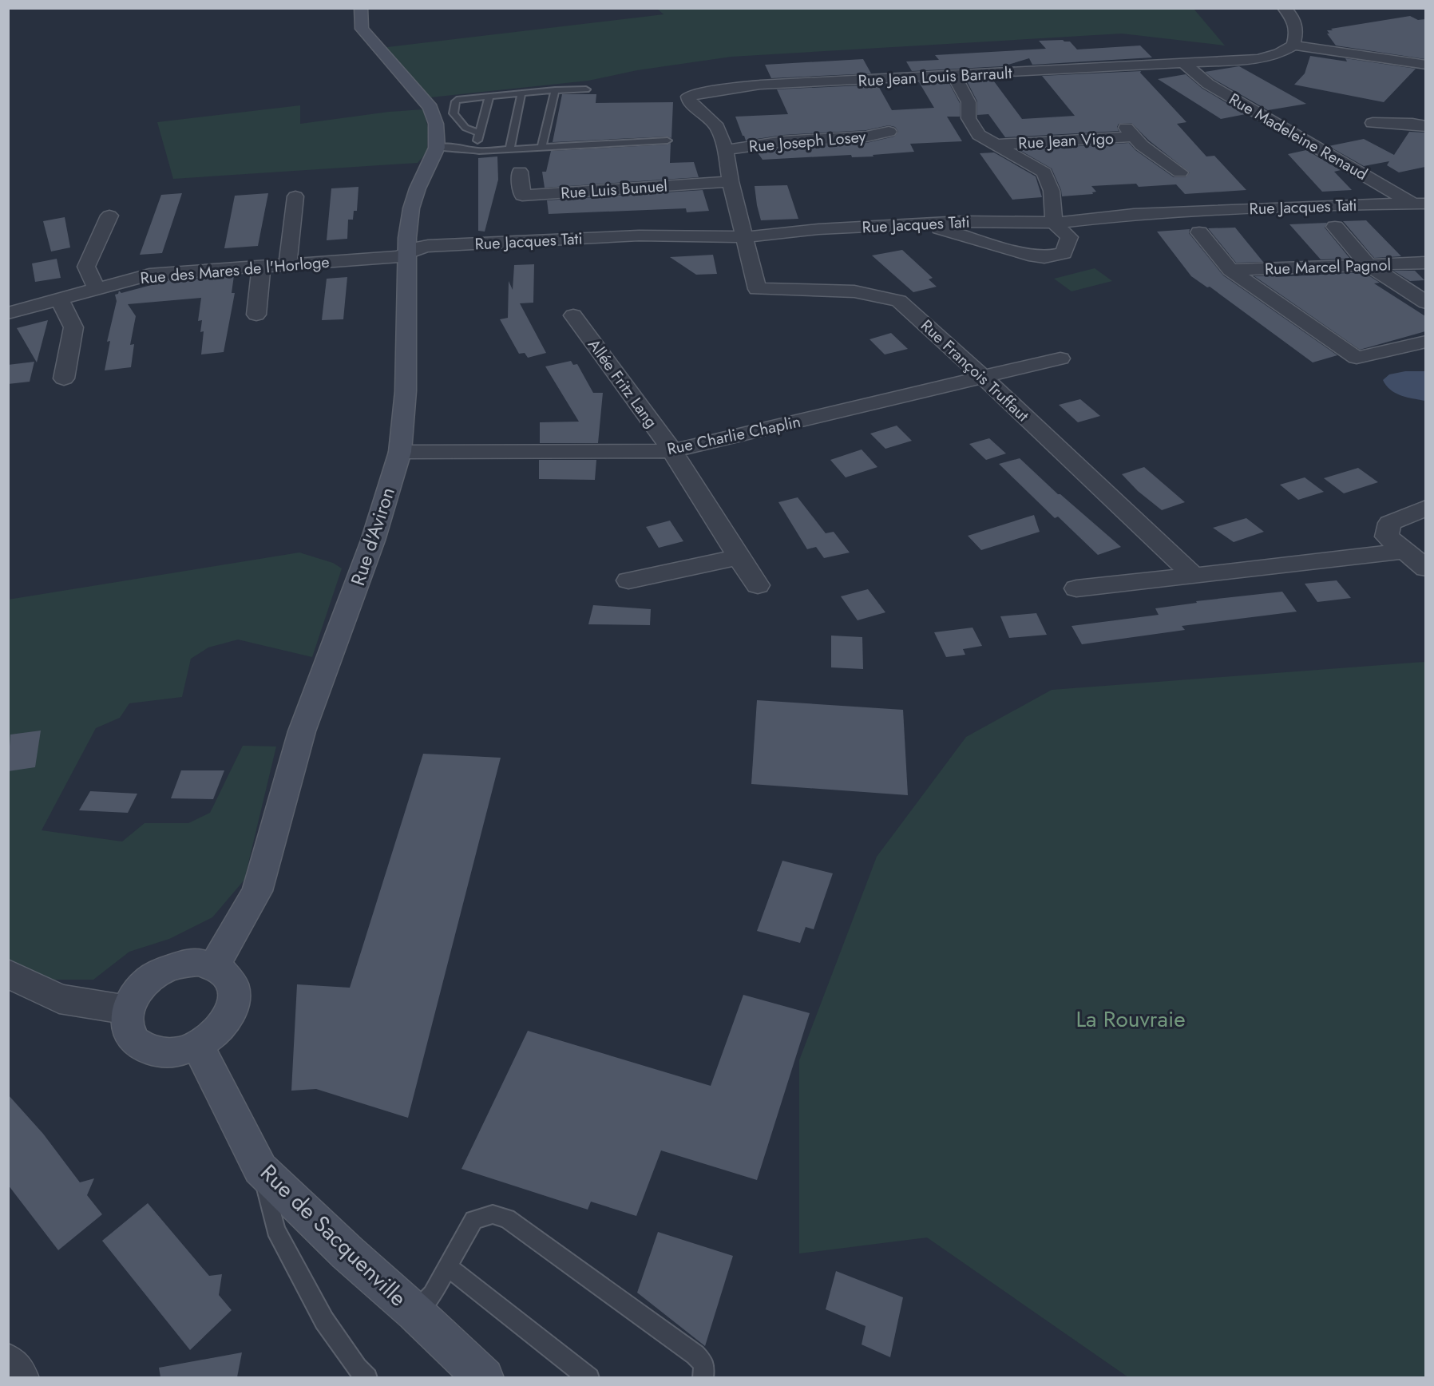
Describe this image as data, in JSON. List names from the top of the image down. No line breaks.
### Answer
{"streets":{"street":["Rue Jean Louis Barrault","Rue Madeleine Renaud","Rue Jean Vigo","Rue Joseph Losey","Rue Luis Bunuel","Rue Jacques Tati","Rue Marcel Pagnol","Rue des Mares de l'Horloge","Rue François Truffaut","Allée Fritz Lang","Rue Charlie Chaplin","Rue d'Aviron","Rue de Sacquenville"]},"crossings":[["Rue Jean Louis Barrault","Rue Madeleine Renaud"],["Rue Jean Louis Barrault","Rue Joseph Losey"],["Rue Jean Louis Barrault","Rue Luis Bunuel"],["Rue Jean Louis Barrault","Rue Jacques Tati"],["Rue Jean Louis Barrault","Rue François Truffaut"],["Rue Madeleine Renaud","Rue Jacques Tati"],["Rue Jacques Tati","Rue des Mares de l'Horloge"],["Rue Jacques Tati","Rue François Truffaut"],["Rue Jacques Tati","Rue d'Aviron"],["Rue des Mares de l'Horloge","Rue d'Aviron"],["Rue François Truffaut","Rue Charlie Chaplin"],["Allée Fritz Lang","Rue Charlie Chaplin"],["Rue Charlie Chaplin","Rue d'Aviron"],["Rue d'Aviron","Rue de Sacquenville"]],"parks":["La Rouvraie"]}
